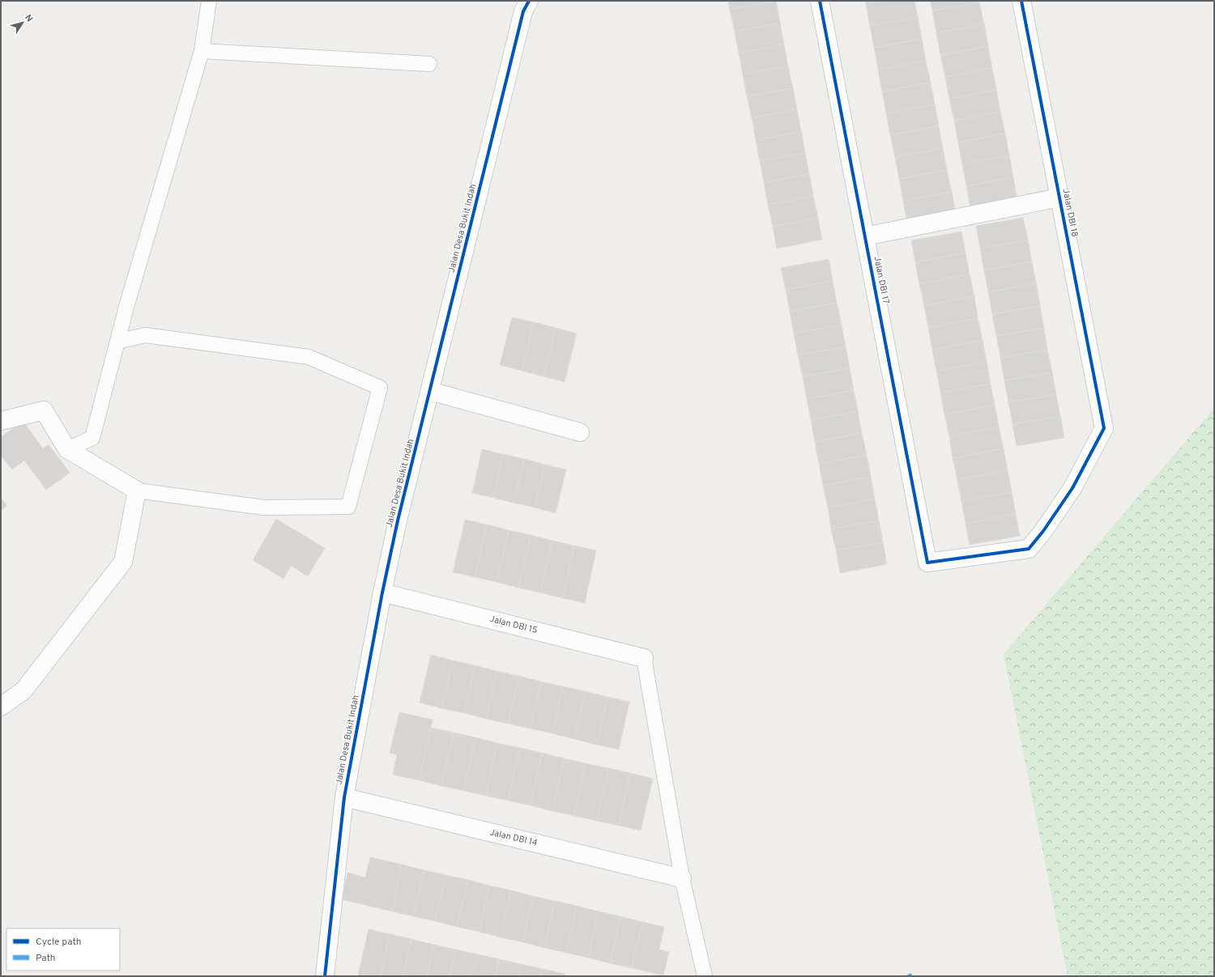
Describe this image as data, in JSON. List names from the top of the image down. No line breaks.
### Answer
{"streets":{"street":["Jalan DBI 18","Jalan Desa Bukit Indah","Jalan DBI 17","Jalan DBI 15","Jalan DBI 14"]},"crossings":[["Jalan DBI 18","Jalan DBI 17"],["Jalan Desa Bukit Indah","Jalan DBI 15"],["Jalan Desa Bukit Indah","Jalan DBI 14"]],"legend":["Cycle path","Path"],"north":"top right"}
